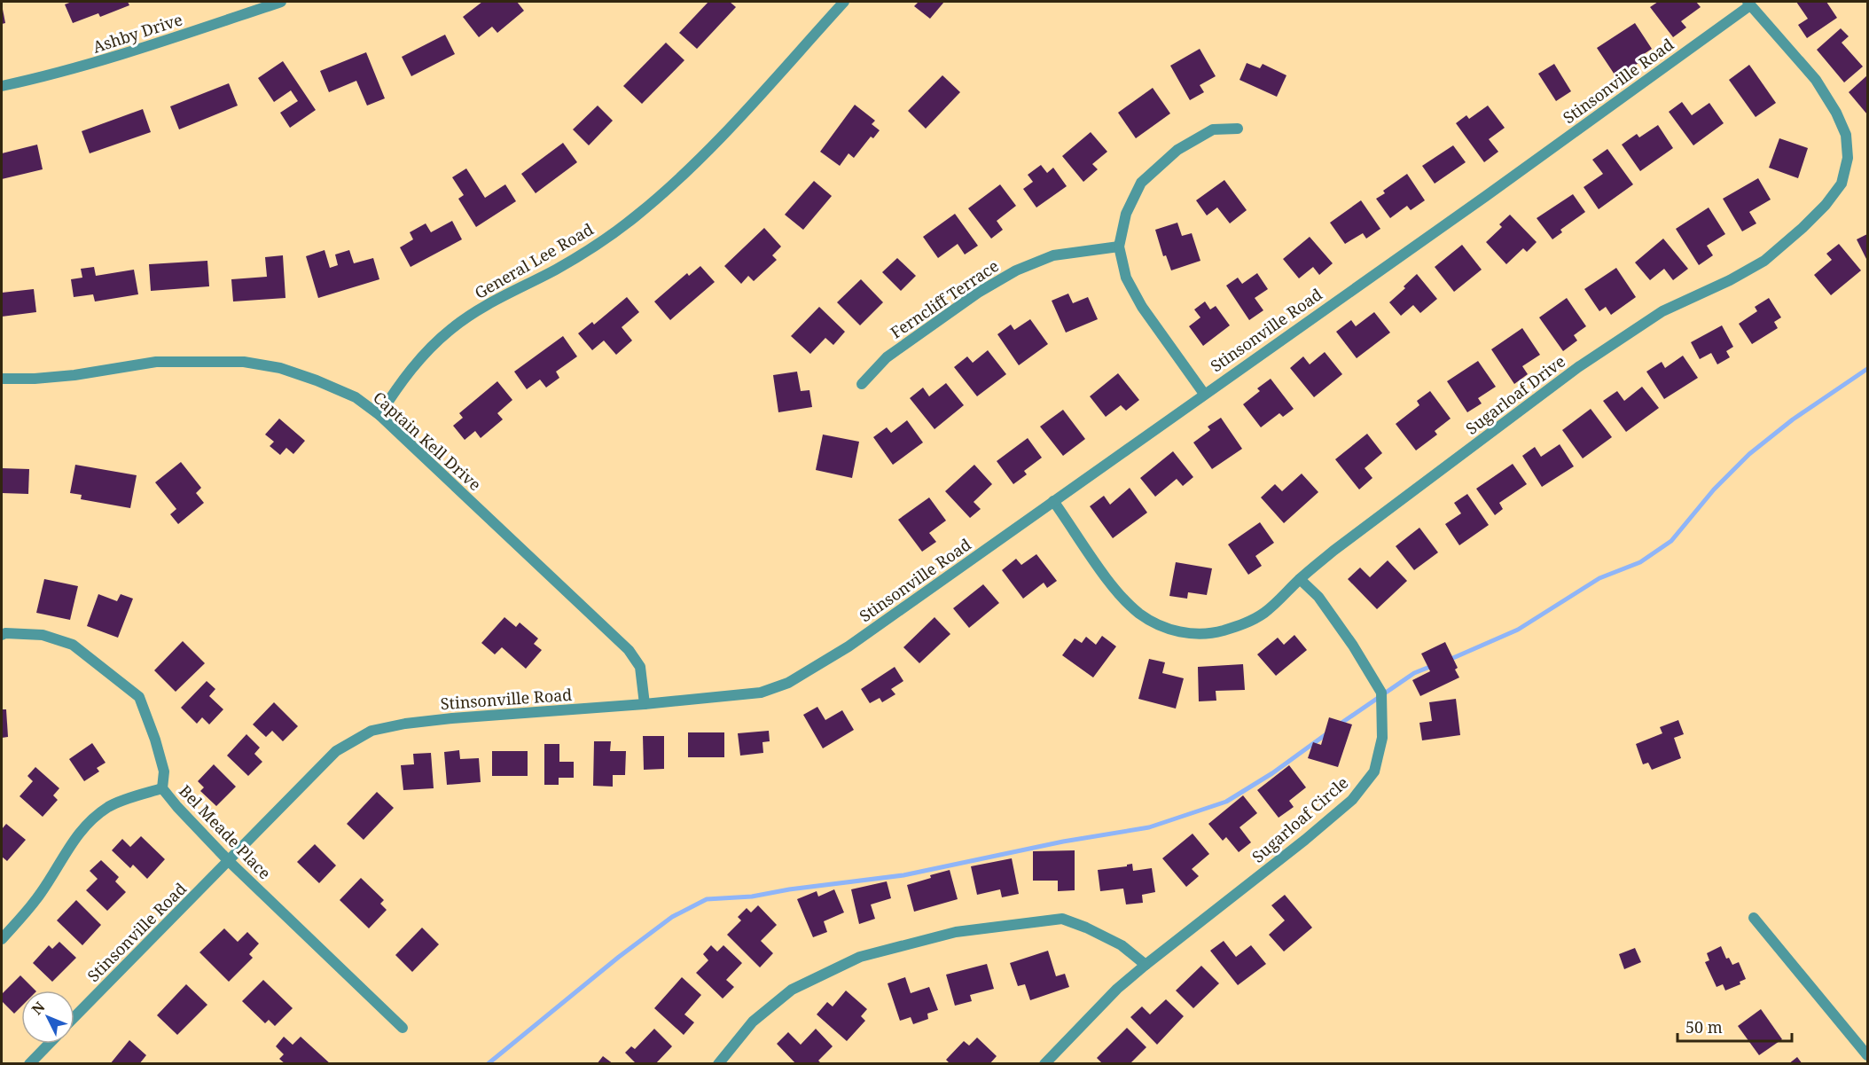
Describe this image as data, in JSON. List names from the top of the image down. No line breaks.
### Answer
{"streets":{"street":["Ashby Drive","Stinsonville Road","General Lee Road","Ferncliff Terrace","Sugarloaf Drive","Captain Kell Drive","Sugarloaf Circle","Bel Meade Place"]},"crossings":[["Stinsonville Road","Sugarloaf Drive"],["Stinsonville Road","Captain Kell Drive"],["Stinsonville Road","Bel Meade Place"],["General Lee Road","Captain Kell Drive"],["Sugarloaf Drive","Sugarloaf Circle"]],"scale_bar":"50 m","north":"top left"}
